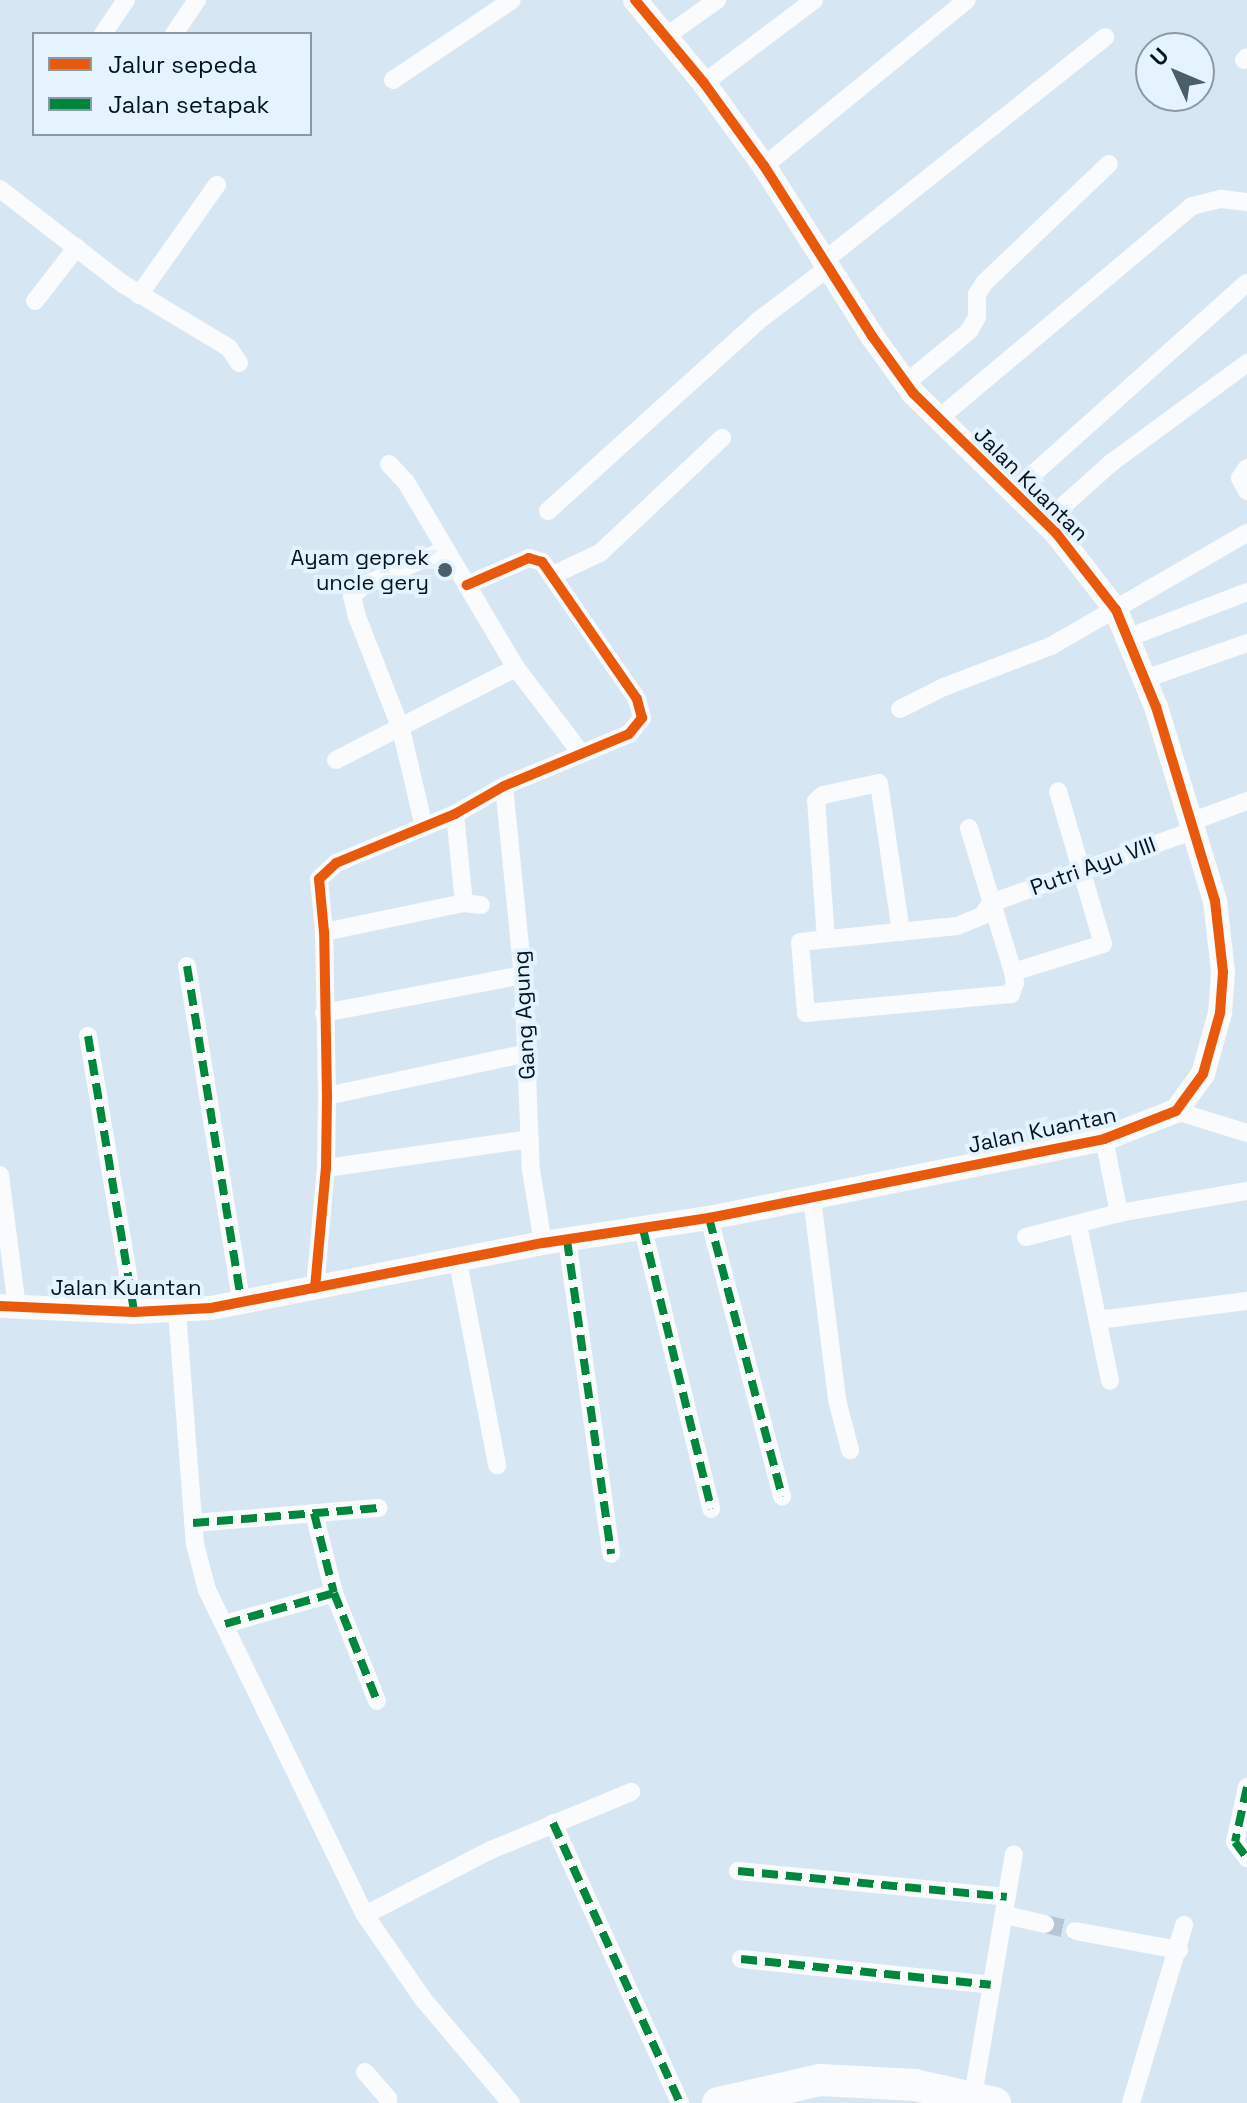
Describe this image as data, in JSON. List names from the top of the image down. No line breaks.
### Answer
{"streets":{"street":["Jalan Kuantan","Putri Ayu VIII","Gang Agung"]},"crossings":[["Jalan Kuantan","Putri Ayu VIII"],["Jalan Kuantan","Gang Agung"]],"places":["Ayam geprek uncle gery"],"legend":["Jalur sepeda","Jalan setapak"],"north":"top left"}
